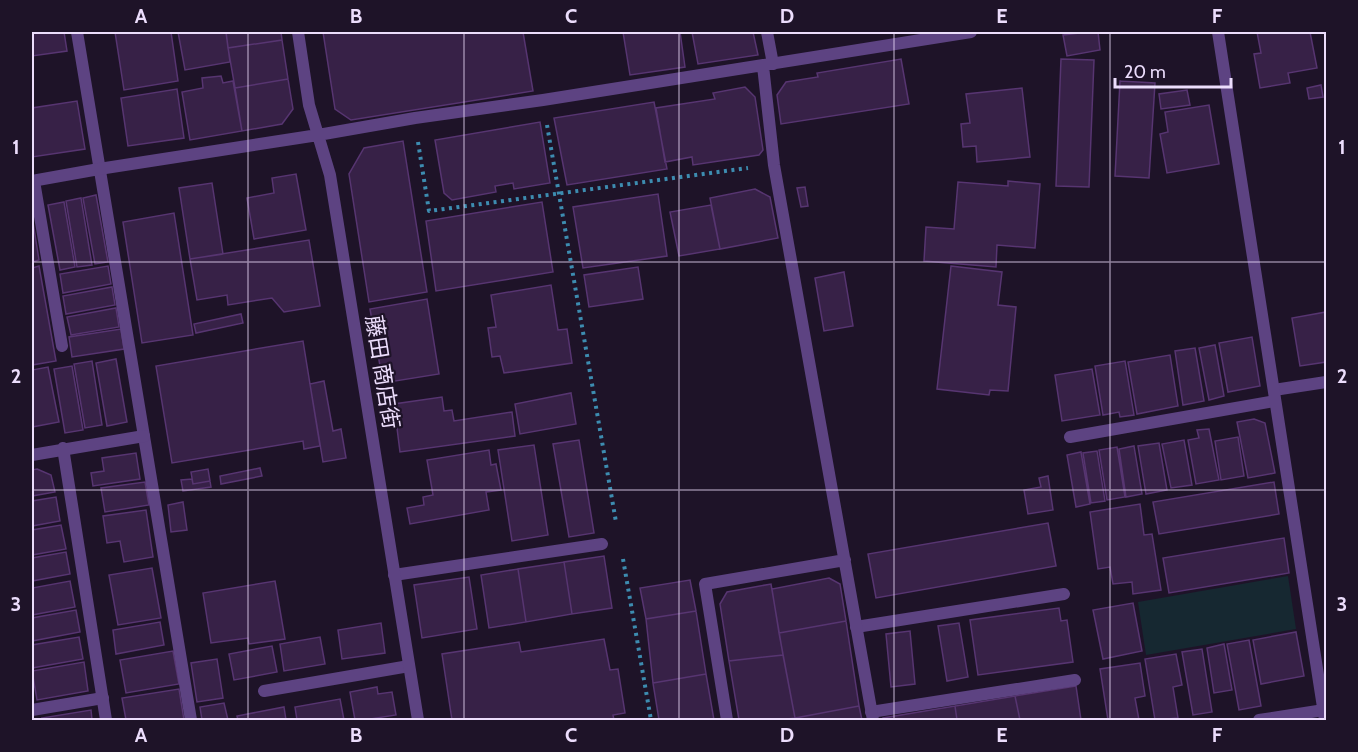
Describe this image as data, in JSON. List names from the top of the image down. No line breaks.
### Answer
{"streets":{"street":["藤田 商店街"]},"scale_bar":"20 m","grid":{"columns":["A","B","C","D","E","F"],"rows":["1","2","3"]}}
